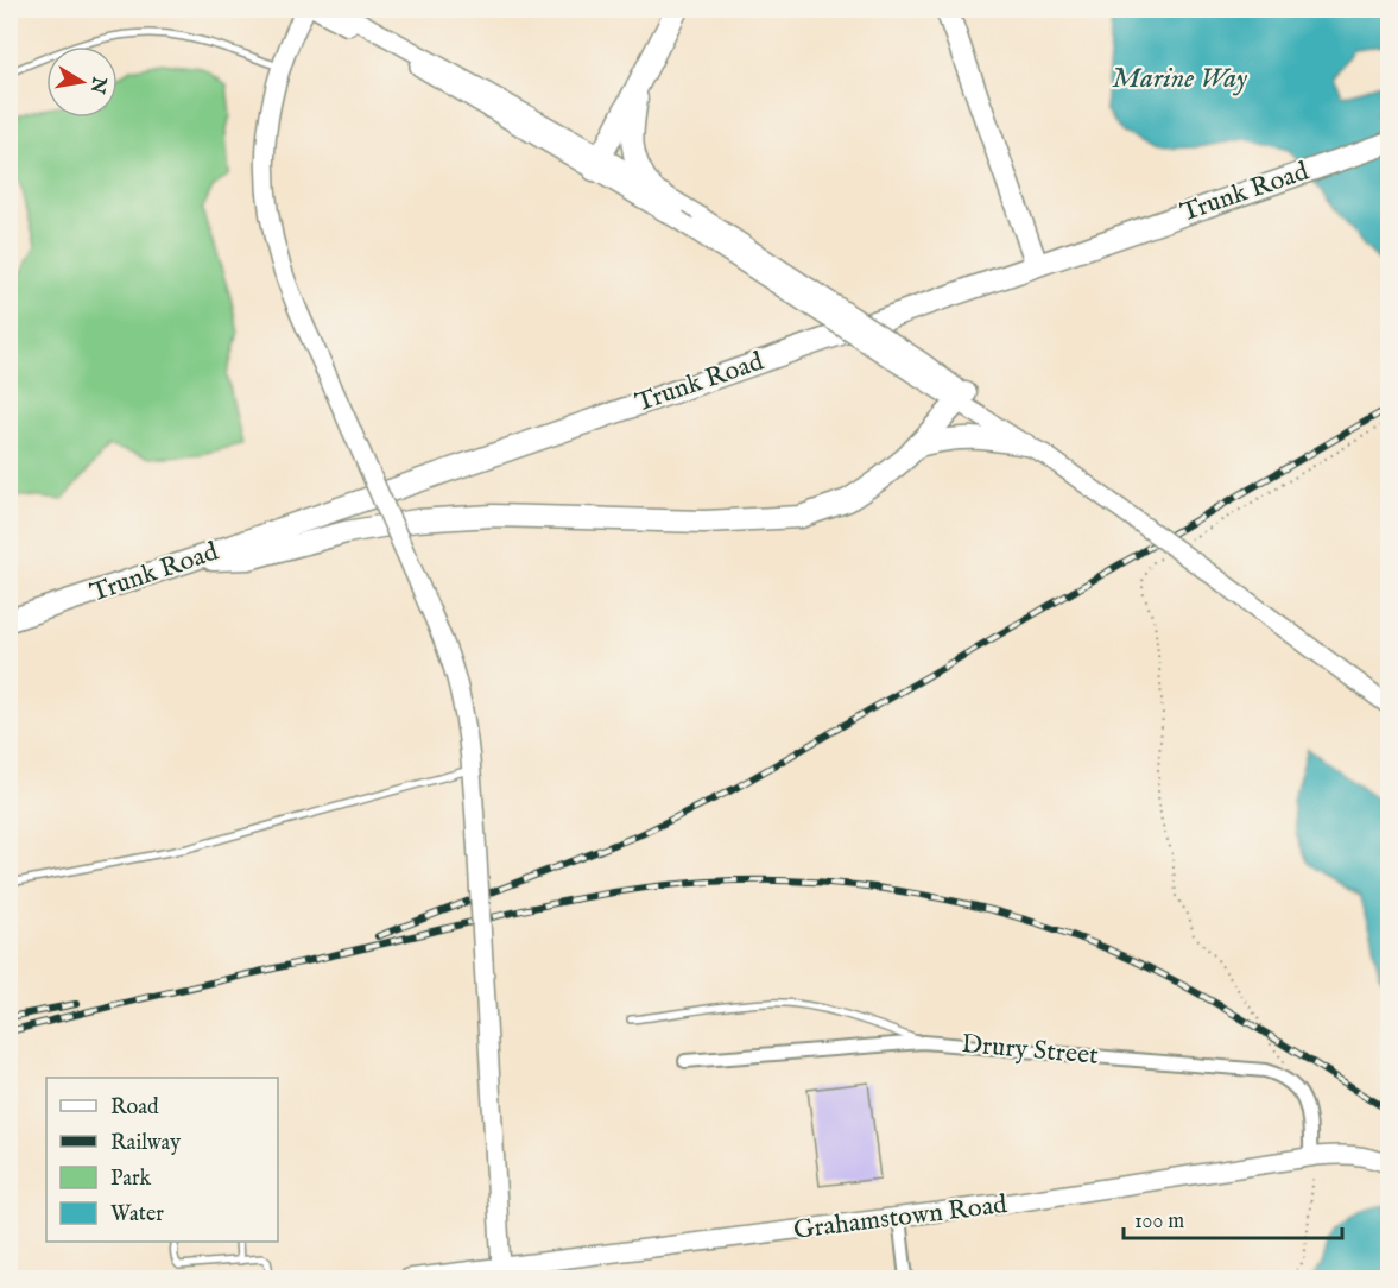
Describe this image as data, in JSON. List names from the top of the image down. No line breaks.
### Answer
{"streets":{"main road":["Trunk Road","Grahamstown Road"],"street":["Drury Street"]},"crossings":[["Drury Street","Grahamstown Road"]],"water":["Marine Way"],"legend":["Road","Railway","Park","Water"],"scale_bar":"100 m","north":"right"}
